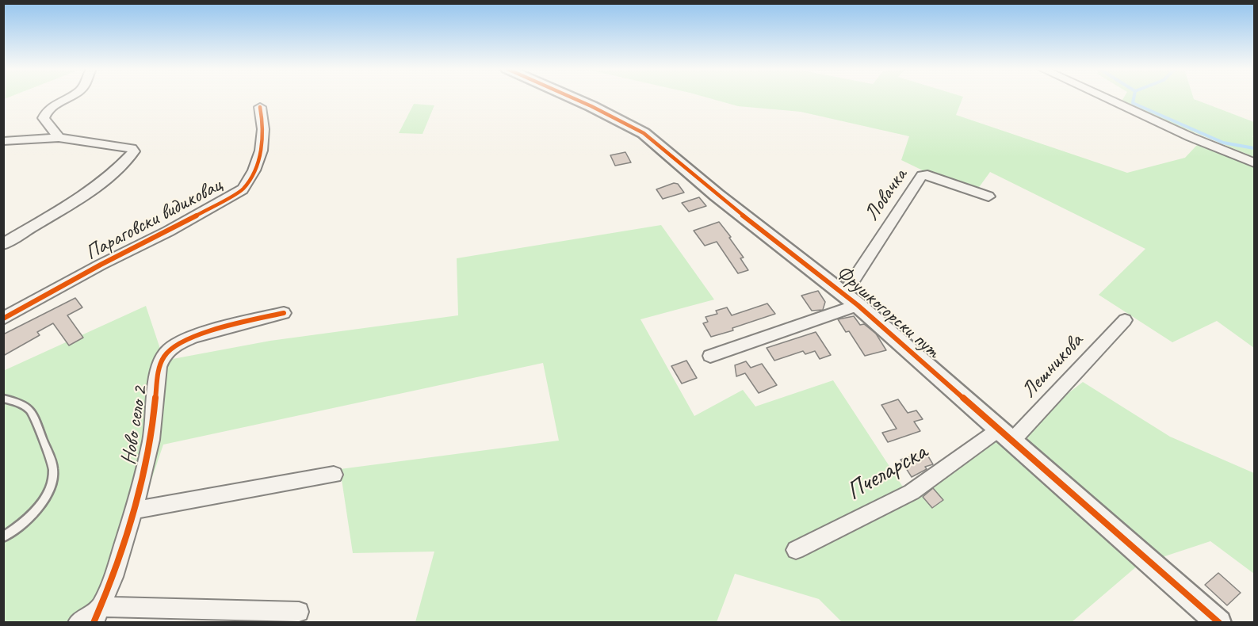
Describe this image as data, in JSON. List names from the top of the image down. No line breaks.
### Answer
{"streets":{"street":["Ловачка","Параговски видиковац","Фрушкогорски пут","Лешникова","Ново село 2","Пчеларска"]},"crossings":[["Ловачка","Фрушкогорски пут"],["Фрушкогорски пут","Лешникова"],["Фрушкогорски пут","Пчеларска"],["Лешникова","Пчеларска"]]}
